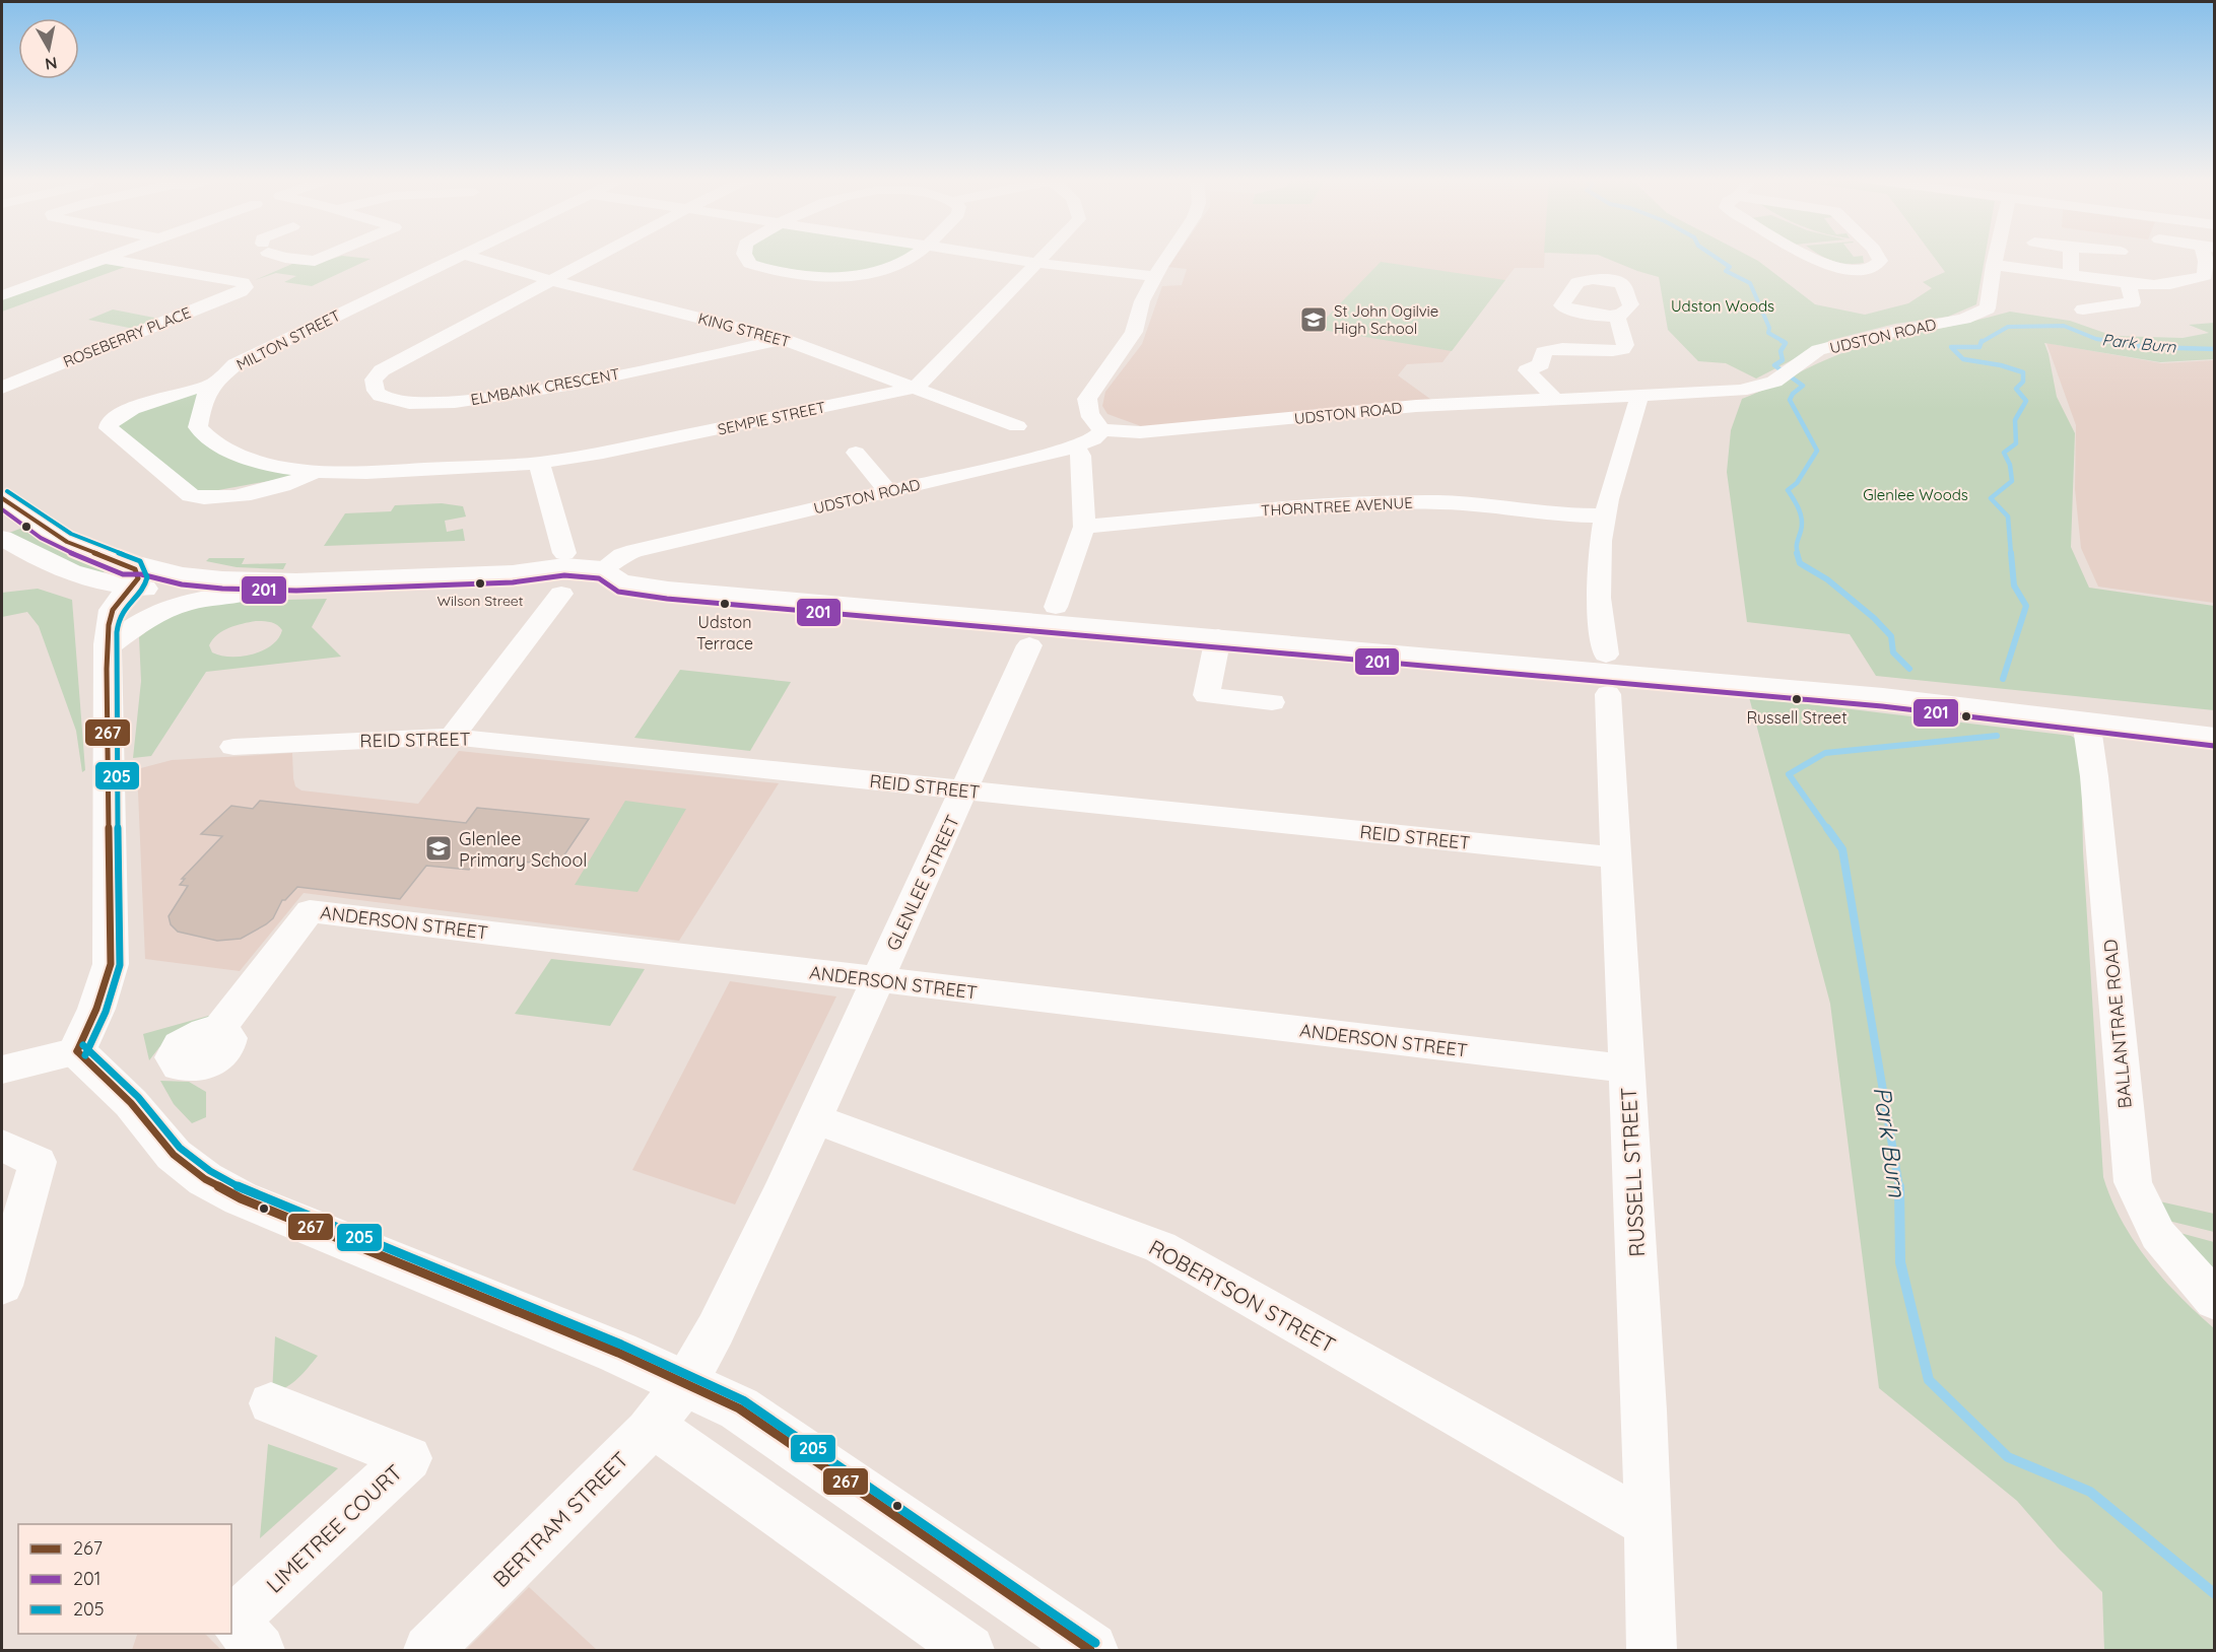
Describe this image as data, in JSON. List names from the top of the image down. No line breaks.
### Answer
{"streets":{"street":["KING STREET","UDSTON ROAD","ROSEBERRY PLACE","MILTON STREET","ELMBANK CRESCENT","SEMPIE STREET","THORNTREE AVENUE","REID STREET","GLENLEE STREET","ANDERSON STREET","BALLANTRAE ROAD","RUSSELL STREET","ROBERTSON STREET","BERTRAM STREET","LIMETREE COURT"]},"crossings":[["KING STREET","ELMBANK CRESCENT"],["KING STREET","SEMPIE STREET"],["REID STREET","GLENLEE STREET"],["REID STREET","RUSSELL STREET"],["GLENLEE STREET","ANDERSON STREET"],["GLENLEE STREET","ROBERTSON STREET"],["GLENLEE STREET","BERTRAM STREET"],["ANDERSON STREET","RUSSELL STREET"],["RUSSELL STREET","ROBERTSON STREET"]],"water":["Park Burn"],"parks":["Udston Woods","Glenlee Woods"],"places":{"school or university":["St John Ogilvie High School","Glenlee Primary School"],"other":["Wilson Street","Udston Terrace","Russell Street"]},"lines":["transit line 205","transit line 267","transit line 201"],"legend":["267","201","205"],"north":"bottom"}
